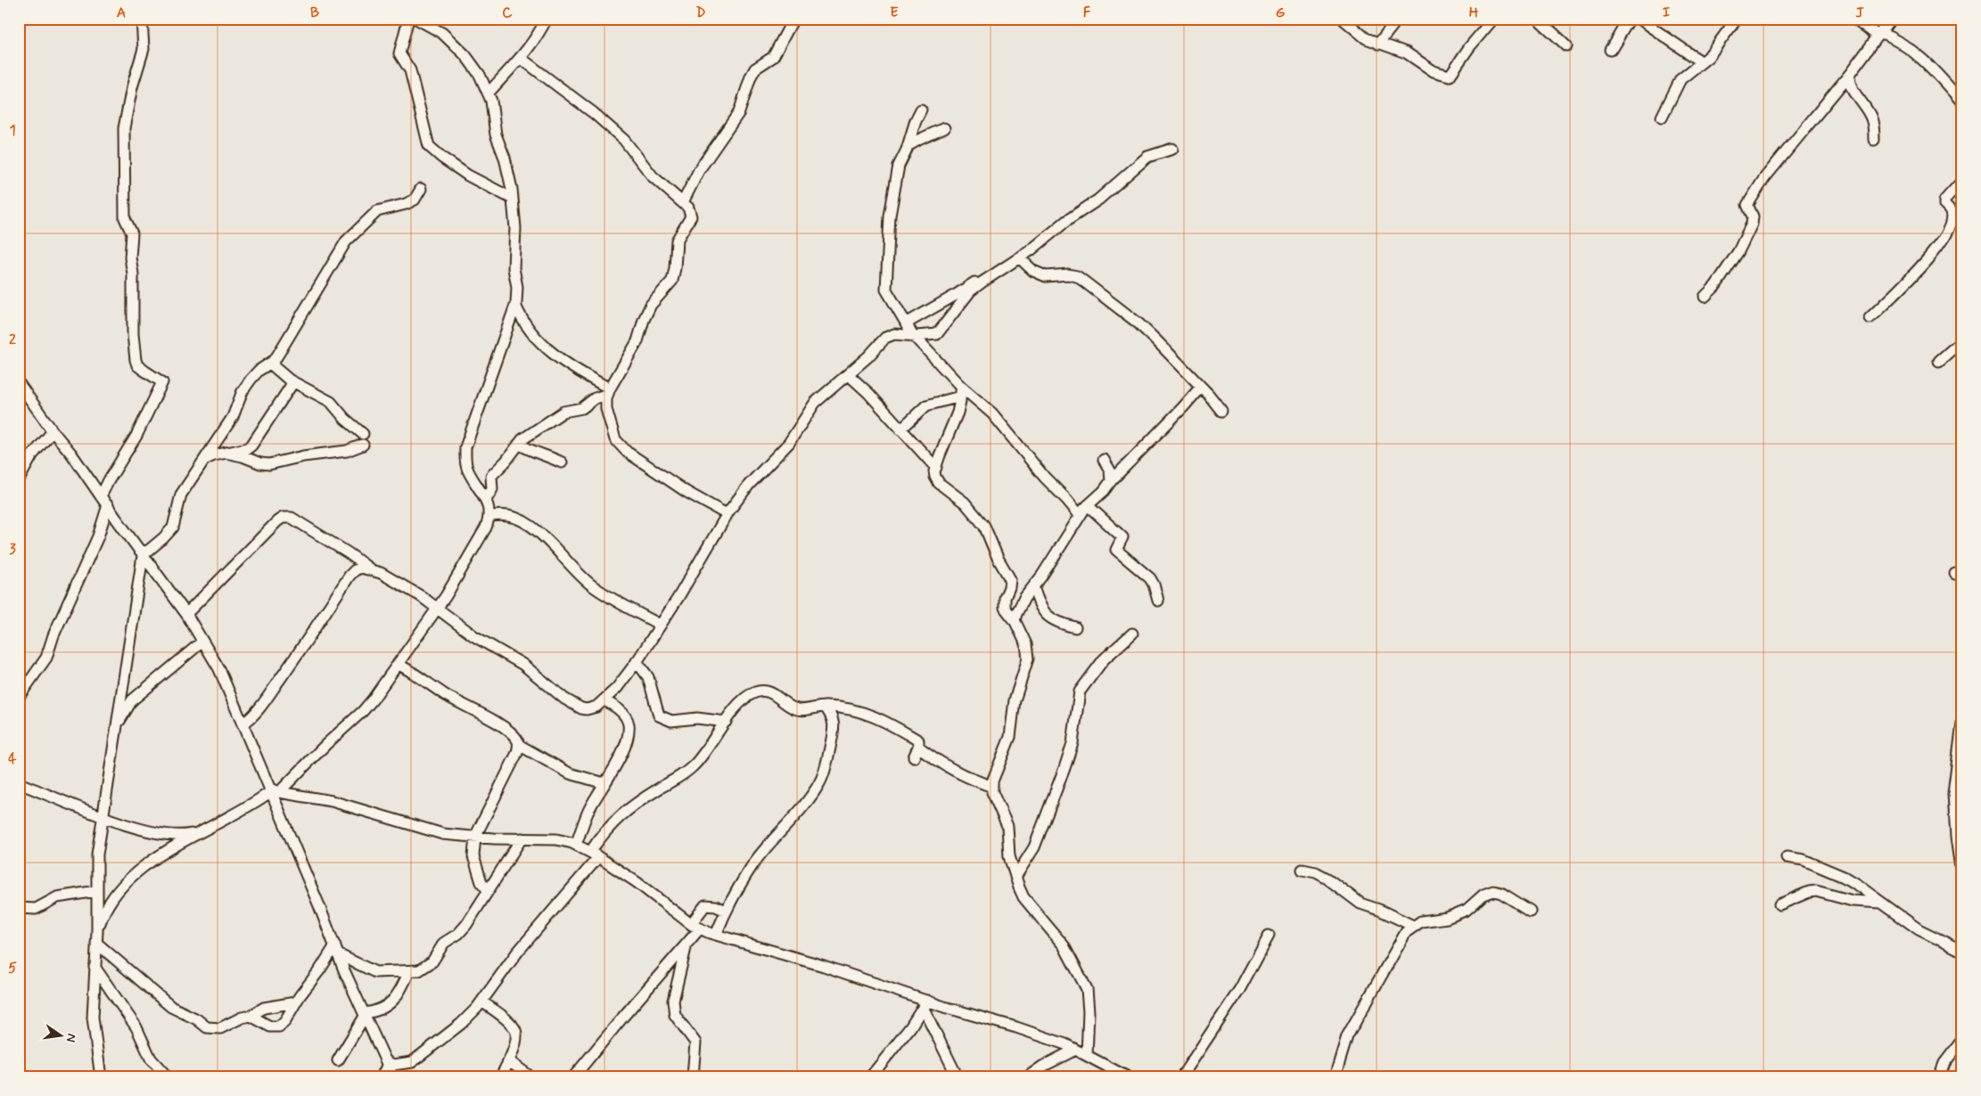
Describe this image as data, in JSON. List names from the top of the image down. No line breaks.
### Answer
{"north":"right","grid":{"columns":["A","B","C","D","E","F","G","H","I","J"],"rows":["1","2","3","4","5"]}}
